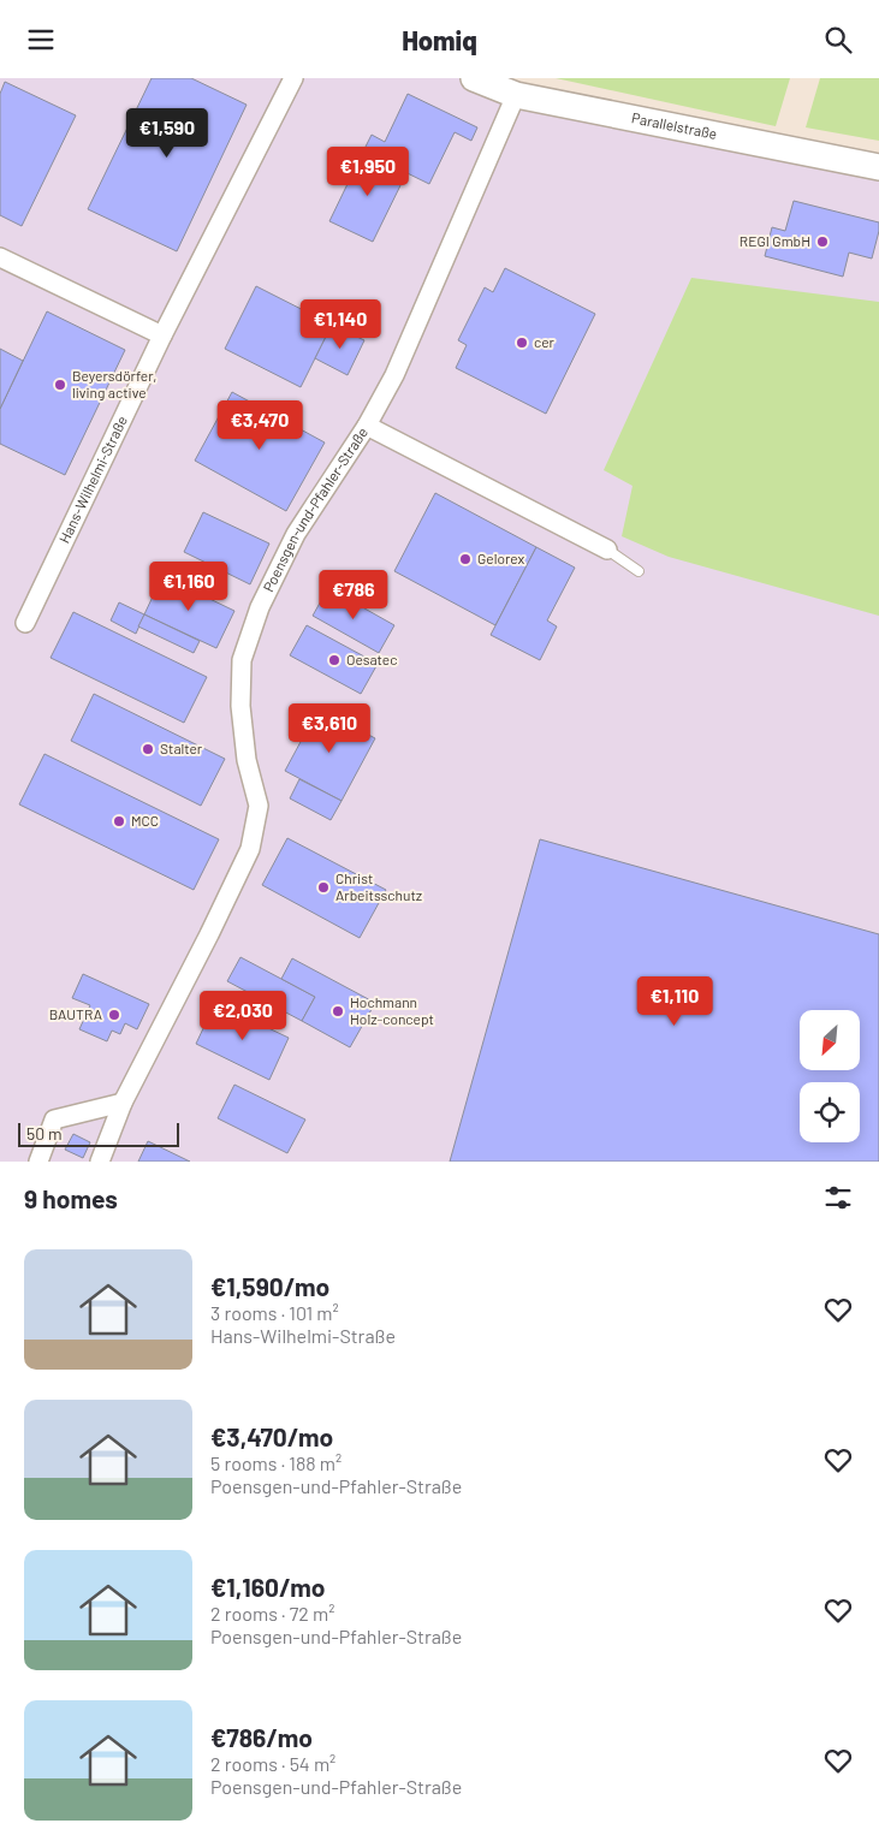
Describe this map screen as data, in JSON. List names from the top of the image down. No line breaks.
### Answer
{"streets":{"street":["Parallelstraße","Hans-Wilhelmi-Straße","Poensgen-und-Pfahler-Straße"]},"crossings":[["Parallelstraße","Poensgen-und-Pfahler-Straße"]],"places":["REGI GmbH","cer","Beyersdörfer, living active","Gelorex","Oesatec","Stalter","MCC","Christ Arbeitsschutz","Hochmann Holz-concept","BAUTRA"],"scale_bar":"50 m","north":"bottom left","page":{"header":"Homiq","price":["€1,590","€1,950","€1,140","€3,470","€1,160","€786","€3,610","€1,110","€2,030"],"scale":"50 m","heading":"9 homes","list":[{"name":"€1,590/mo","note":"3 rooms · 101 m² · Hans-Wilhelmi-Straße"},{"name":"€3,470/mo","note":"5 rooms · 188 m² · Poensgen-und-Pfahler-Straße"},{"name":"€1,160/mo","note":"2 rooms · 72 m² · Poensgen-und-Pfahler-Straße"},{"name":"€786/mo","note":"2 rooms · 54 m² · Poensgen-und-Pfahler-Straße"}]}}
